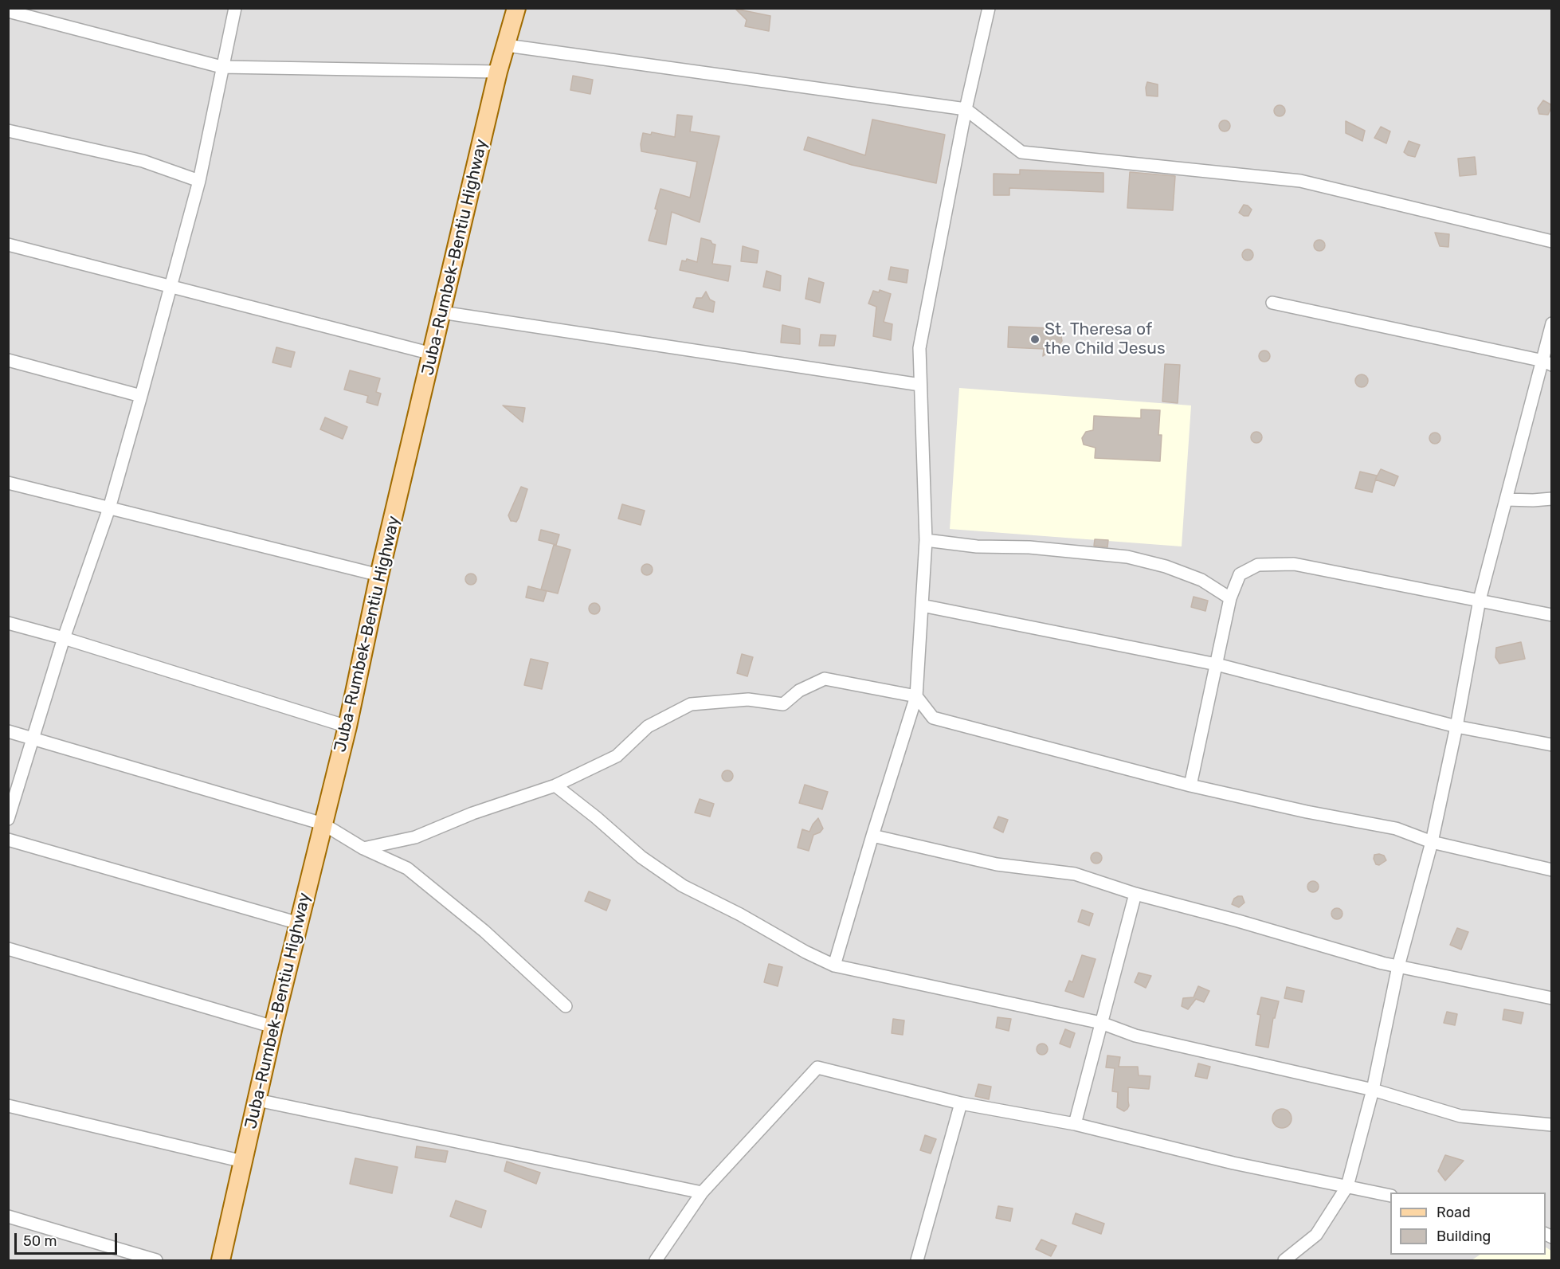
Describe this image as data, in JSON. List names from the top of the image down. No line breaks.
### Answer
{"streets":{"main road":["Juba-Rumbek-Bentiu Highway"]},"places":["St. Theresa of the Child Jesus"],"legend":["Road","Building"],"scale_bar":"50 m"}
